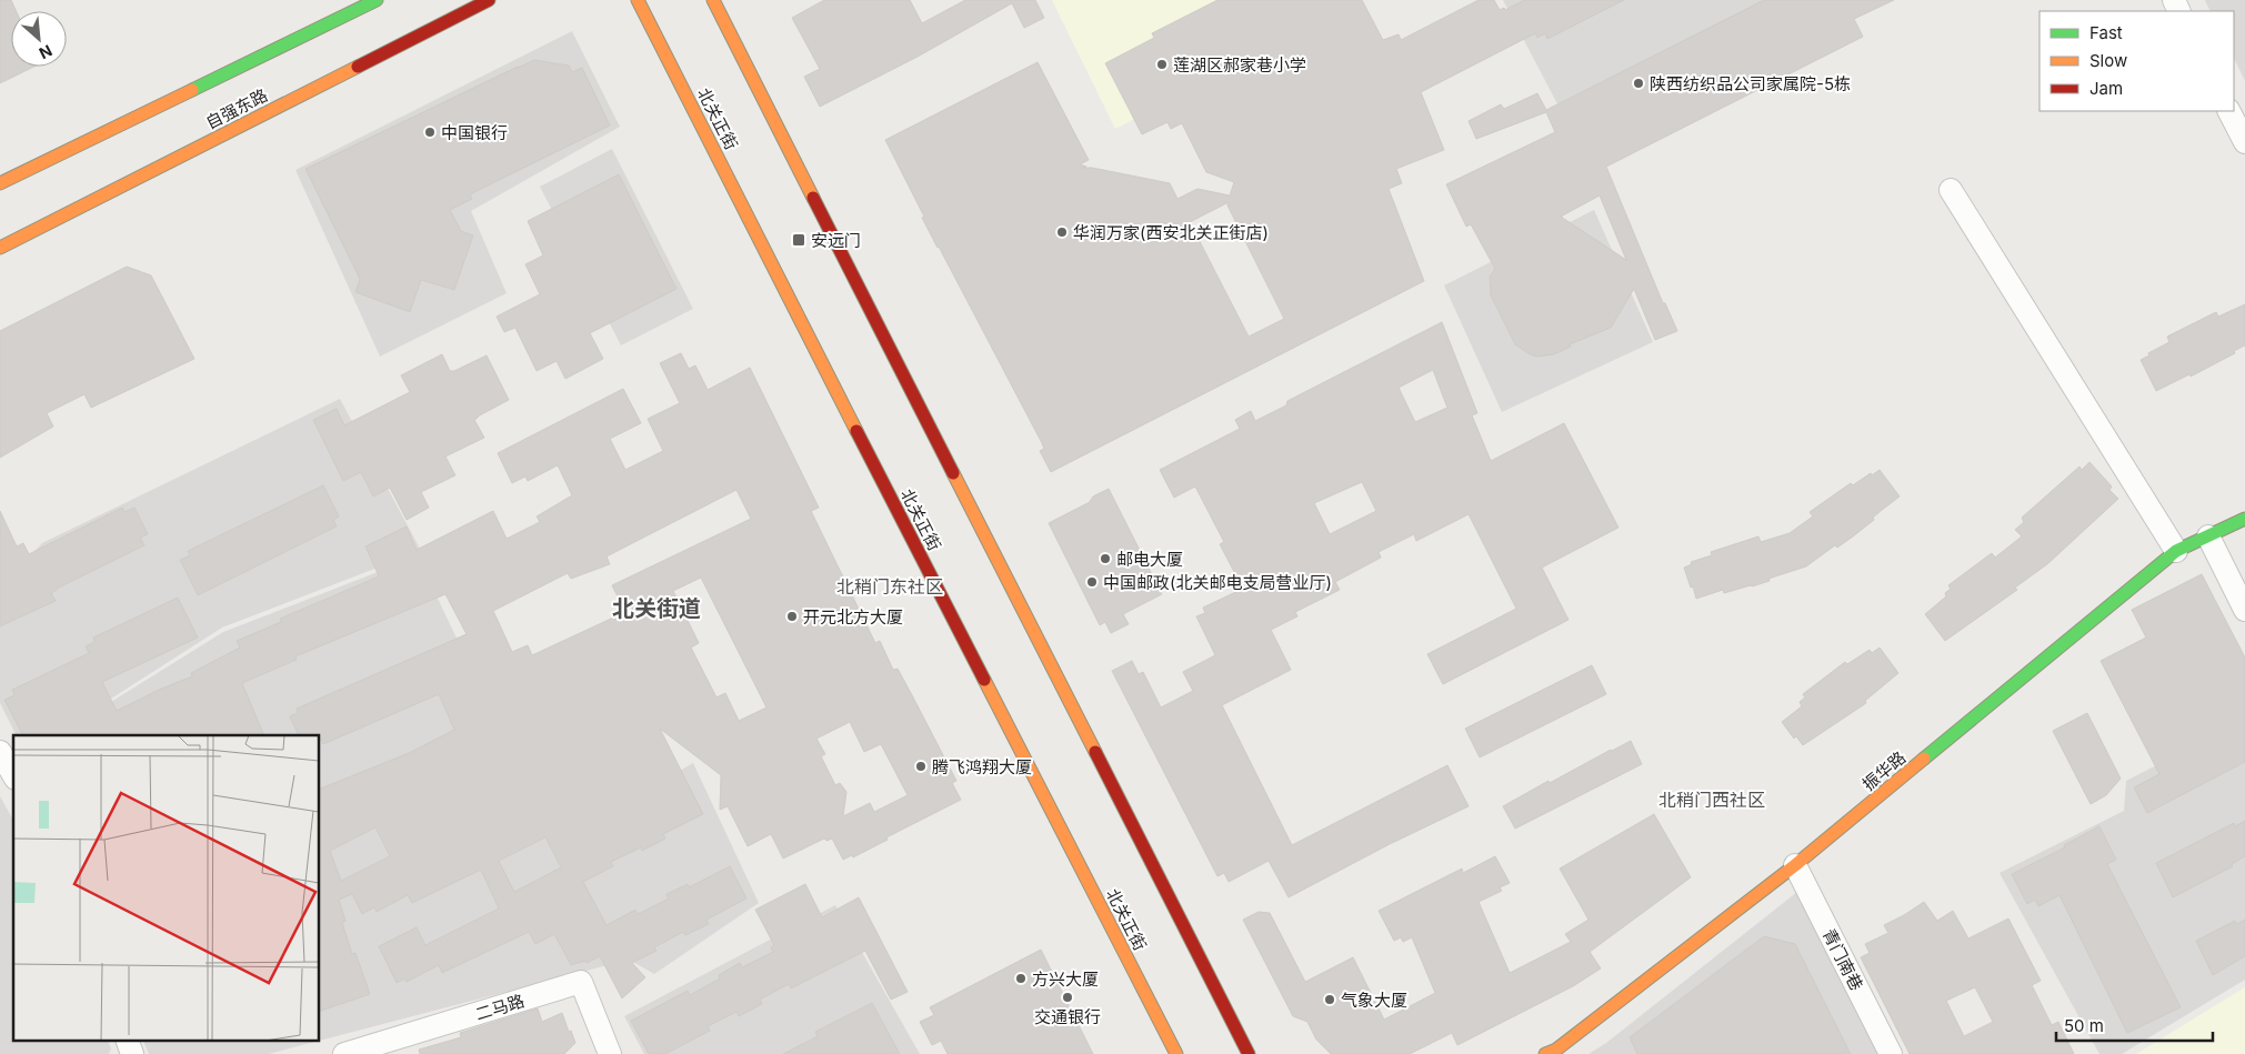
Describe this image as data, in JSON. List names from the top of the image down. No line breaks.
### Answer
{"streets":{"main road":["自强东路","北关正街","振华路"],"street":["青门南巷","二马路"]},"crossings":[["振华路","青门南巷"]],"districts":["北稍门东社区","北关街道","北稍门西社区"],"places":{"other":["莲湖区郝家巷小学","陕西纺织品公司家属院-5栋","中国银行","华润万家(西安北关正街店)","邮电大厦","中国邮政(北关邮电支局营业厅)","开元北方大厦","腾飞鸿翔大厦","方兴大厦","交通银行","气象大厦"],"transit":["安远门"]},"legend":["Fast","Slow","Jam"],"scale_bar":"50 m","north":"bottom right"}
